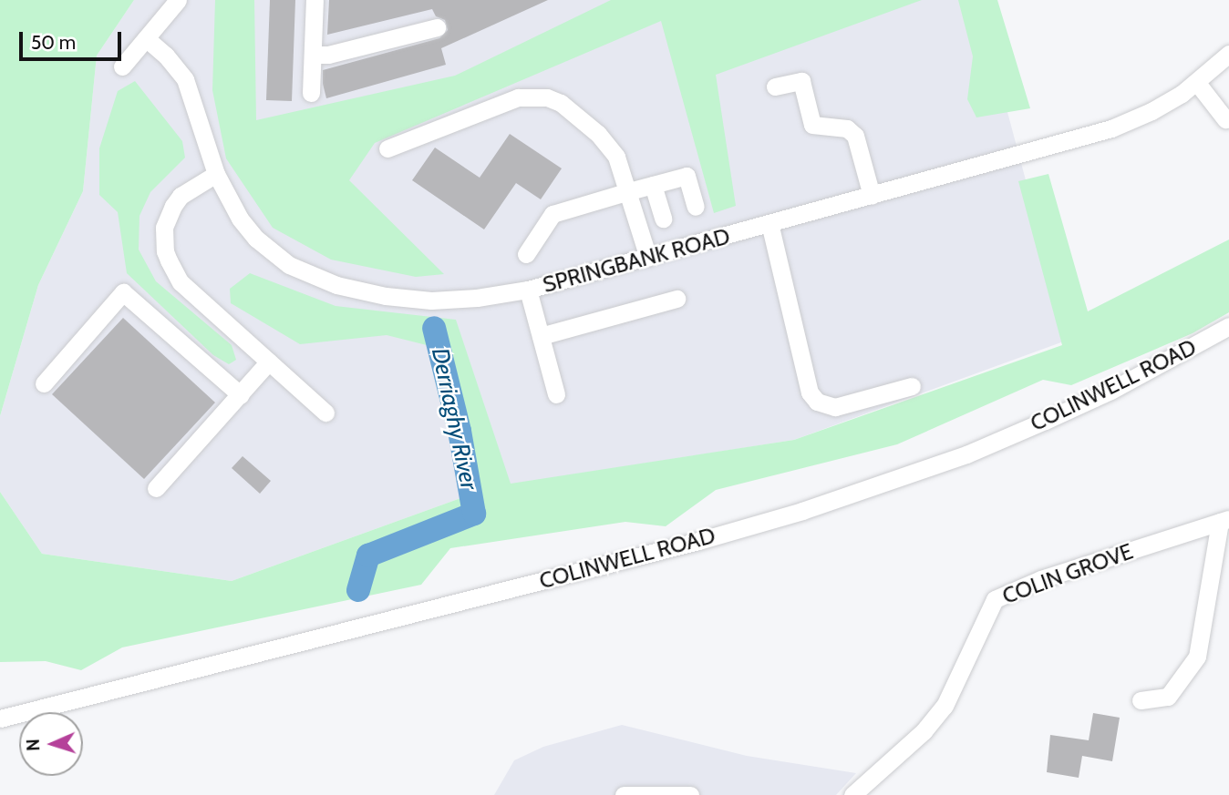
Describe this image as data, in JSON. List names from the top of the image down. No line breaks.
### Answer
{"streets":{"street":["SPRINGBANK ROAD","COLINWELL ROAD","COLIN GROVE"]},"water":["Derriaghy River"],"scale_bar":"50 m","north":"left"}
